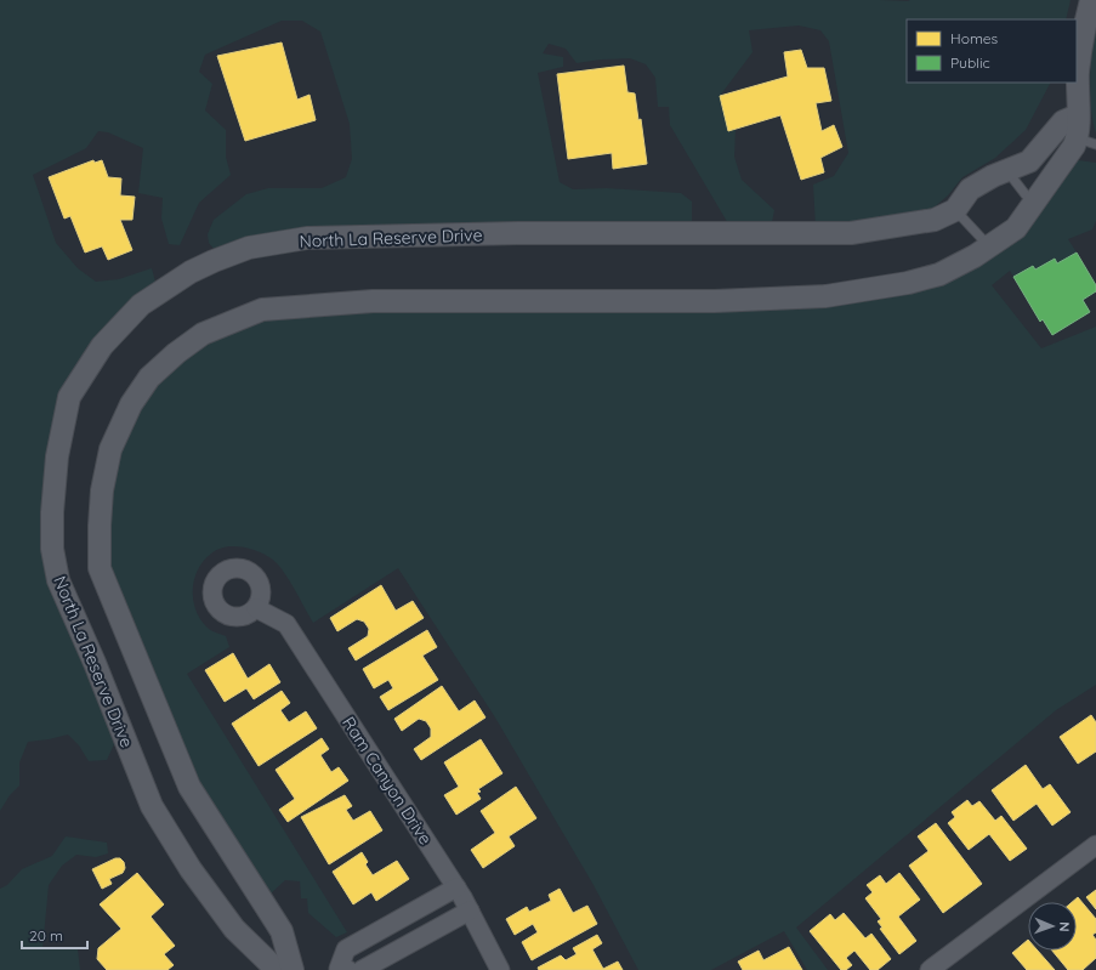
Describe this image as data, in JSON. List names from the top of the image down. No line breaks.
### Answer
{"streets":{"street":["North La Reserve Drive","Ram Canyon Drive"]},"legend":["Homes","Public"],"scale_bar":"20 m","north":"right"}
